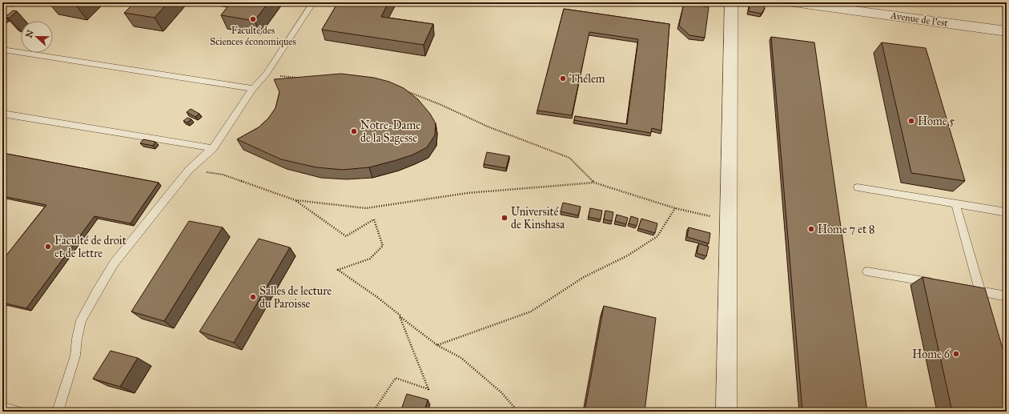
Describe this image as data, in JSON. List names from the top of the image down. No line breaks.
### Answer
{"streets":{"street":["Avenue de l'est"]},"places":["Faculté des Sciences économiques","Thélem","Home 5","Notre-Dame de la Sagesse","Université de Kinshasa","Home 7 et 8","Faculté de droit et de lettre","Salles de lecture du Paroisse","Home 6"],"north":"left"}
